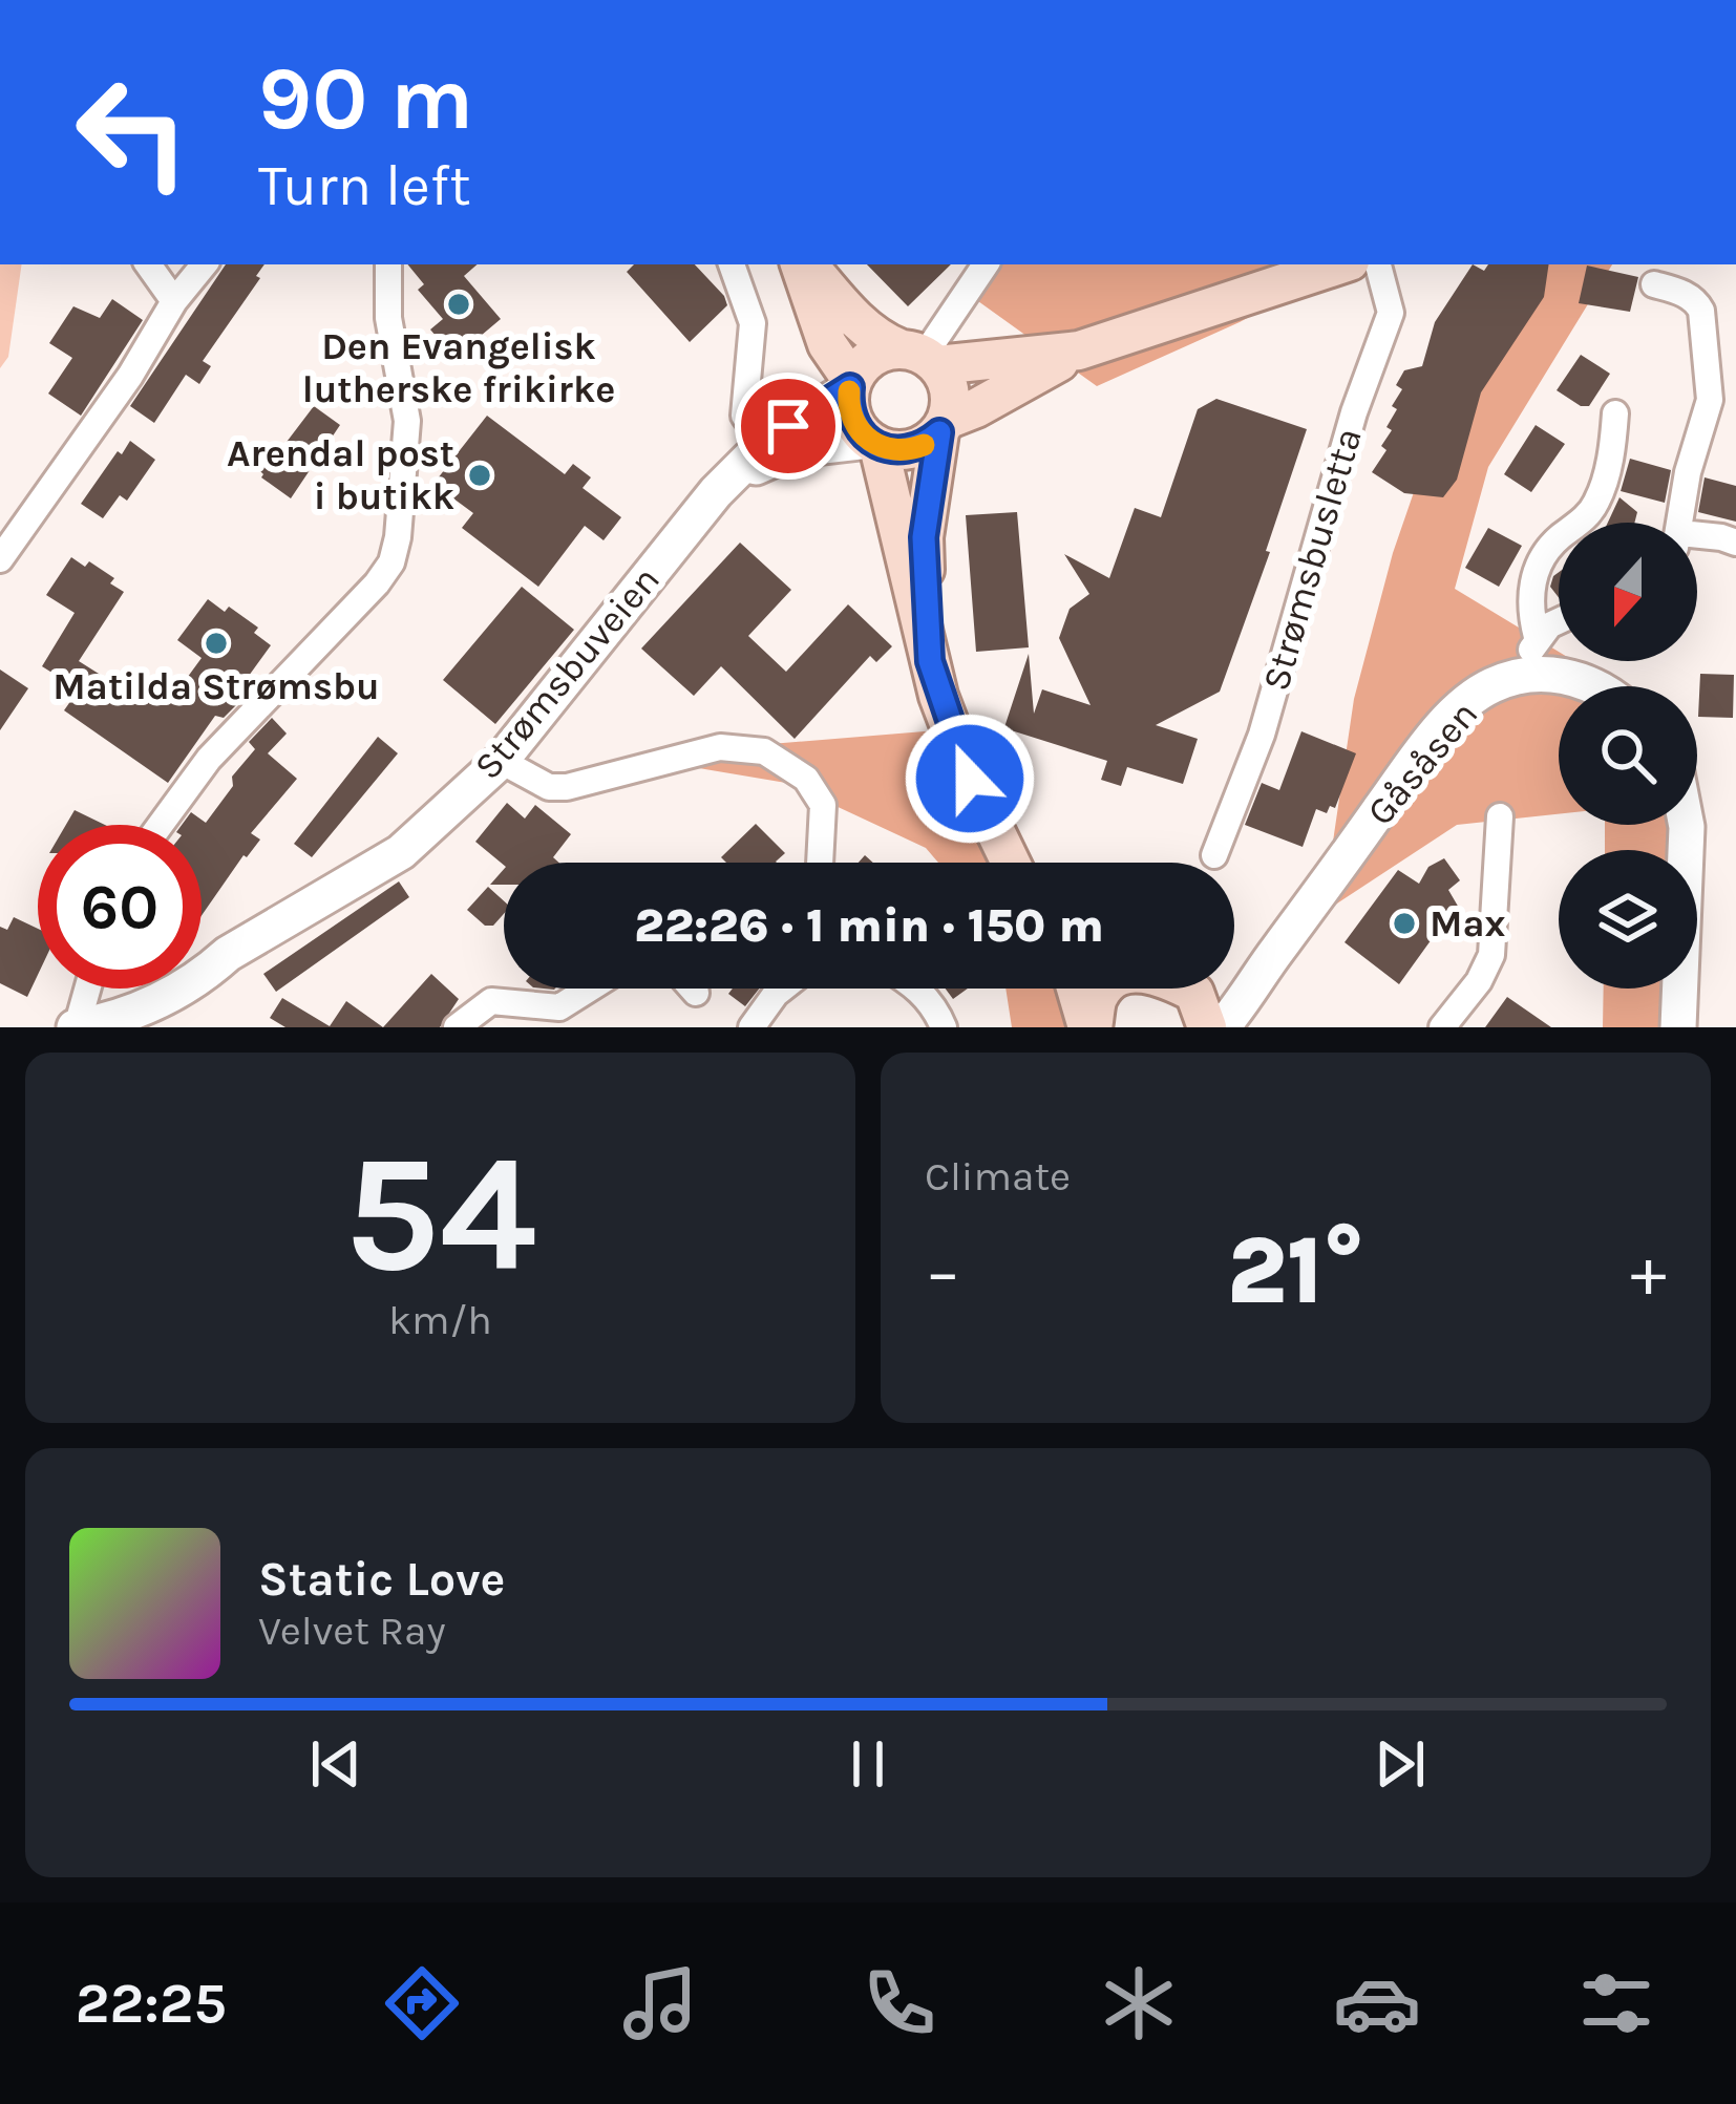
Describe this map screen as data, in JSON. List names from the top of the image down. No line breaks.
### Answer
{"streets":{"street":["Strømsbusletta","Strømsbuveien","Gåsåsen"]},"places":["Den Evangelisk lutherske frikirke","Arendal post i butikk","Matilda Strømsbu","Max"],"north":"bottom","page":{"turn":["90 m","Turn left"],"limit":"60","trip":"22:26 · 1 min · 150 m","tile":[["54","km/h"],"Climate"],"heat":["−","21°","+"],"song":["Static Love","Velvet Ray"],"tabs":"22:25"}}
